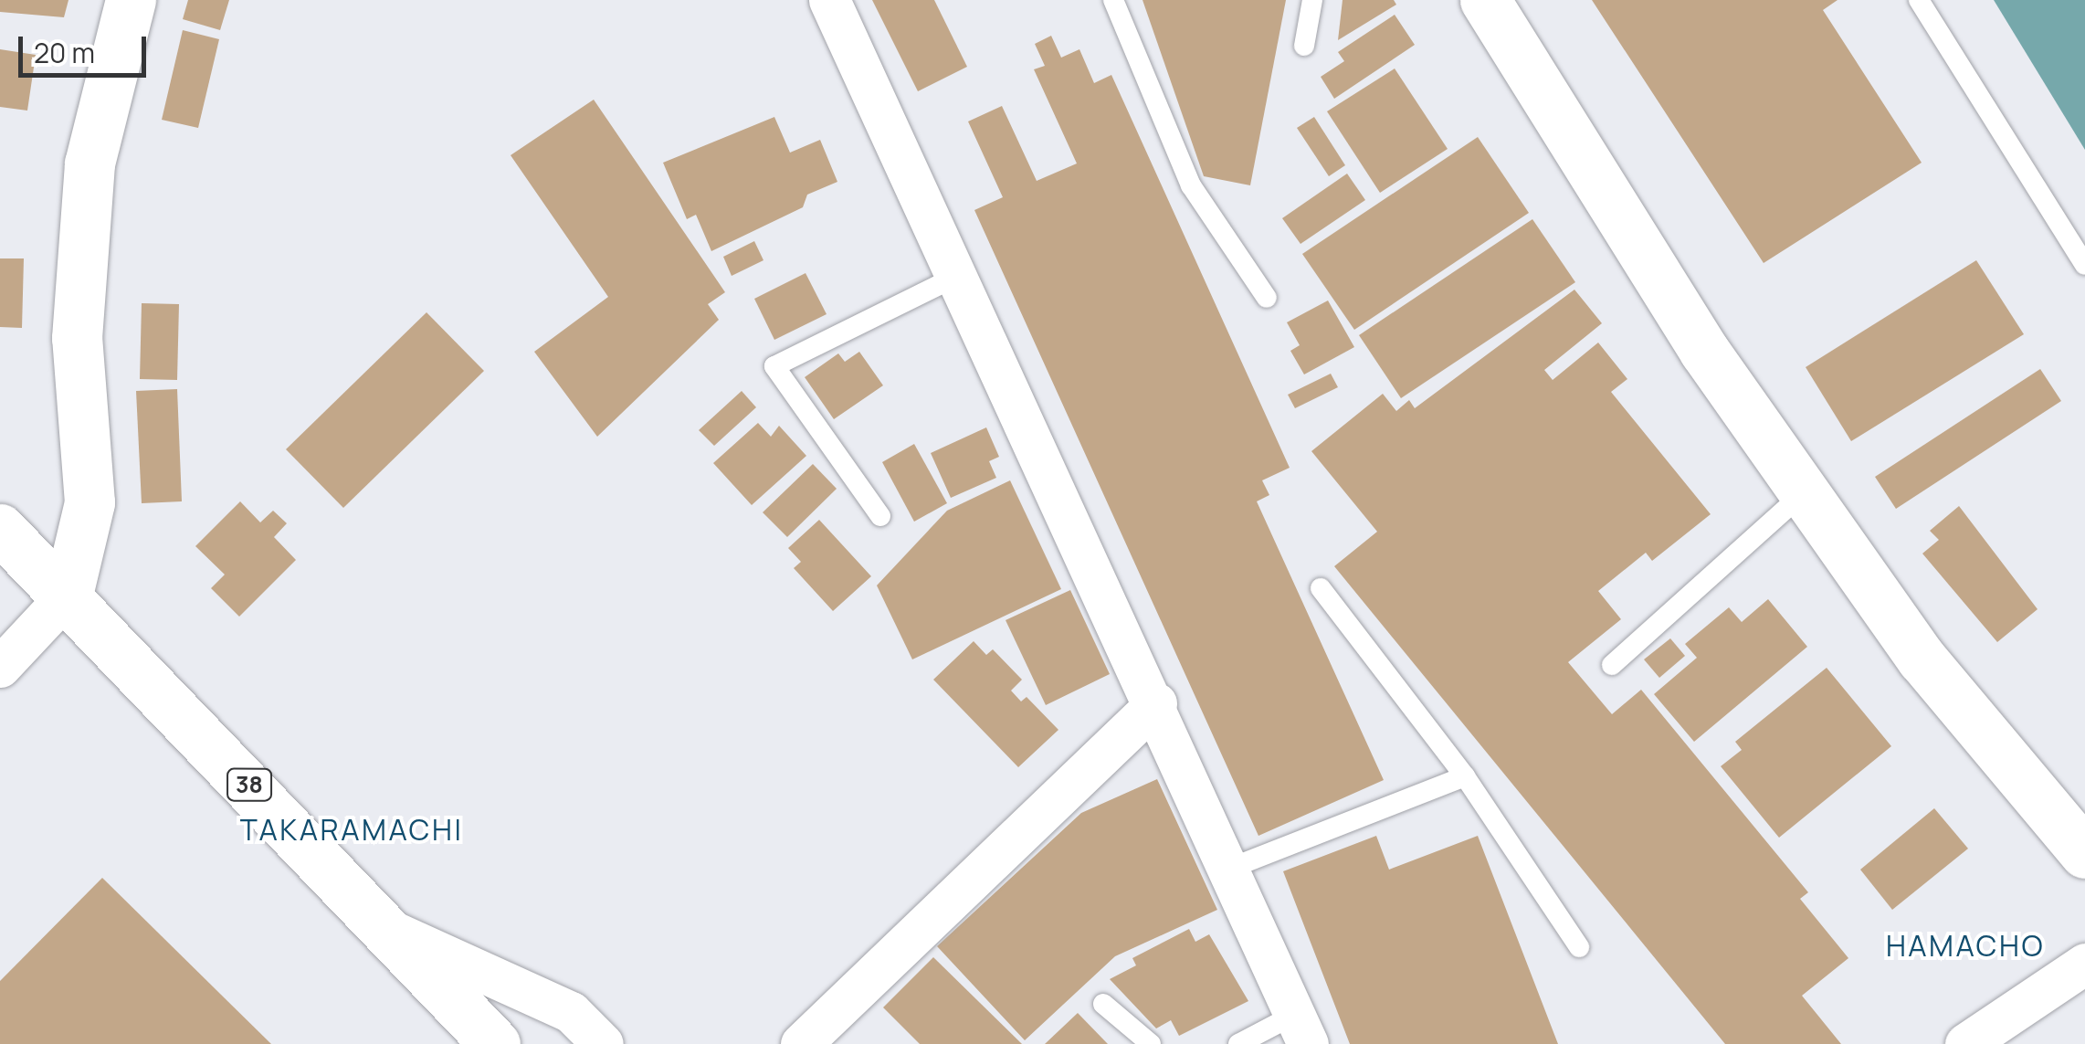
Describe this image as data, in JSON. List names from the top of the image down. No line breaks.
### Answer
{"streets":{"main road":["38"]},"districts":["TAKARAMACHI","HAMACHO"],"scale_bar":"20 m"}
